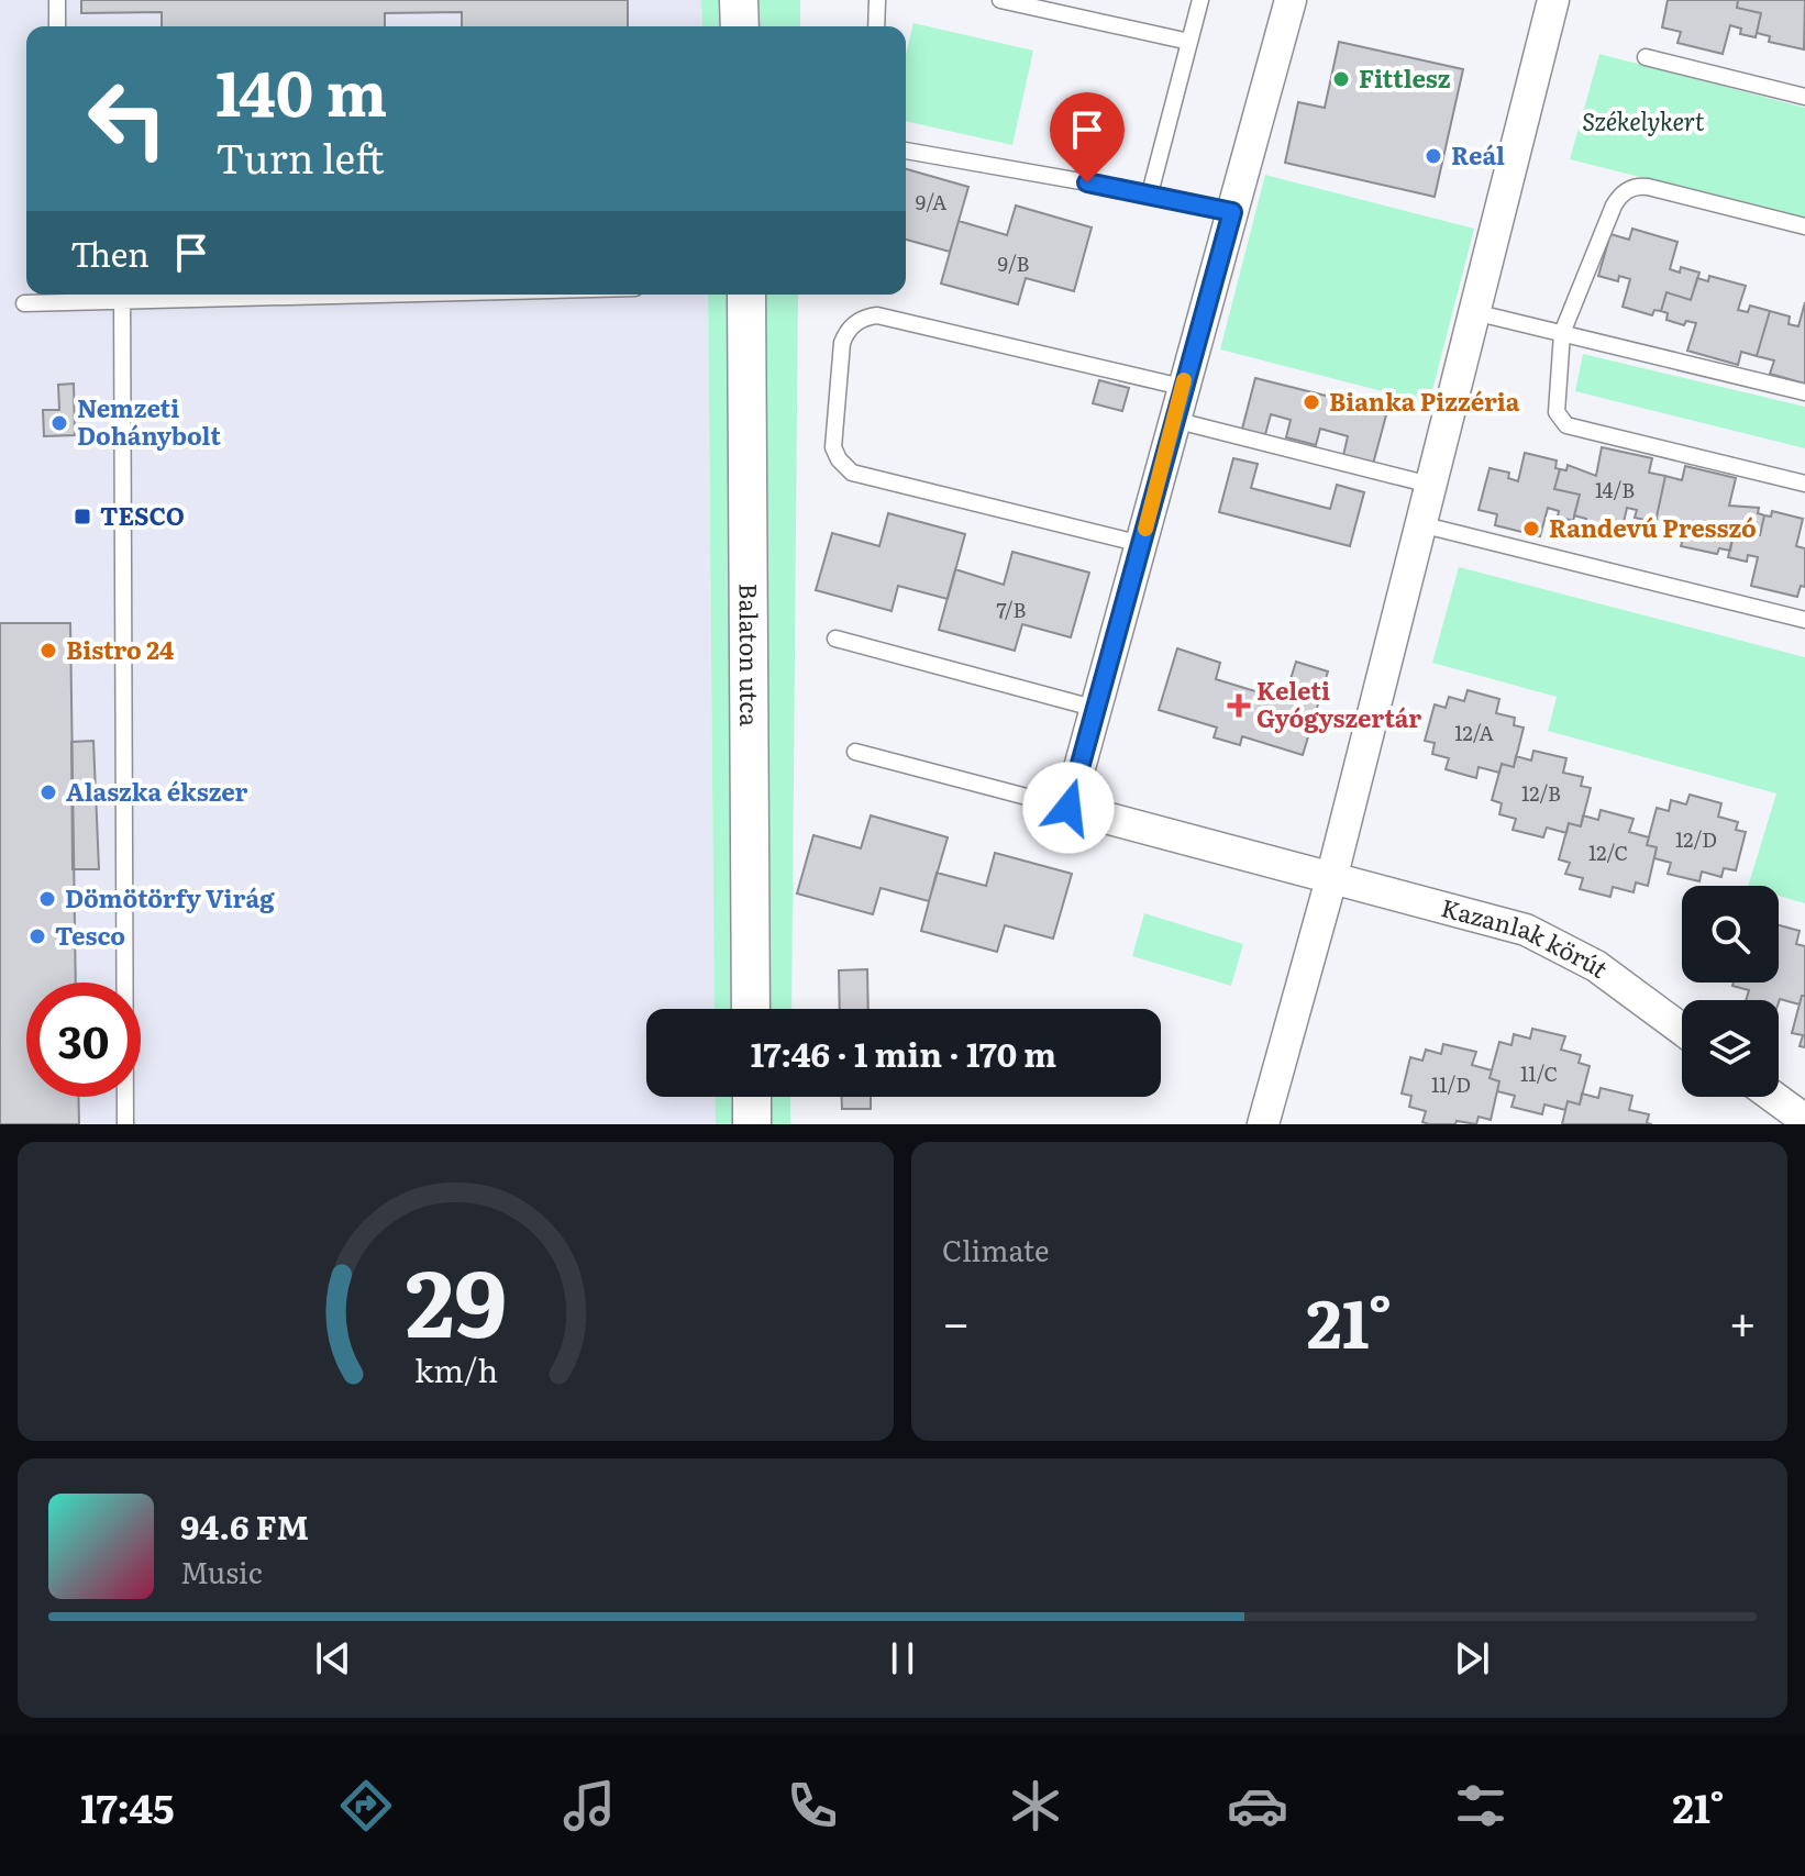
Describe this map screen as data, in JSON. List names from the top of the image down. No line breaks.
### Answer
{"streets":{"street":["Balaton utca","Kazanlak körút"]},"parks":["Székelykert"],"places":{"other":["Fittlesz","Reál","Bianka Pizzéria","Nemzeti Dohánybolt","Randevú Presszó","Bistro 24","Alaszka ékszer","Dömötörfy Virág","Tesco"],"transit":["TESCO"],"health":["Keleti Gyógyszertár"]},"house_numbers":["9/A","9/B","14/B","7/B","12/A","12/B","12/D","12/C","11/C","11/D"],"page":{"turn":["140 m","Turn left"],"then":"Then","limit":"30","trip":"17:46 · 1 min · 170 m","tile":"Climate","heat":["−","21°","+"],"song":["94.6 FM","Music"],"tabs":["17:45","21°"],"gauge":["29","km/h"]}}
